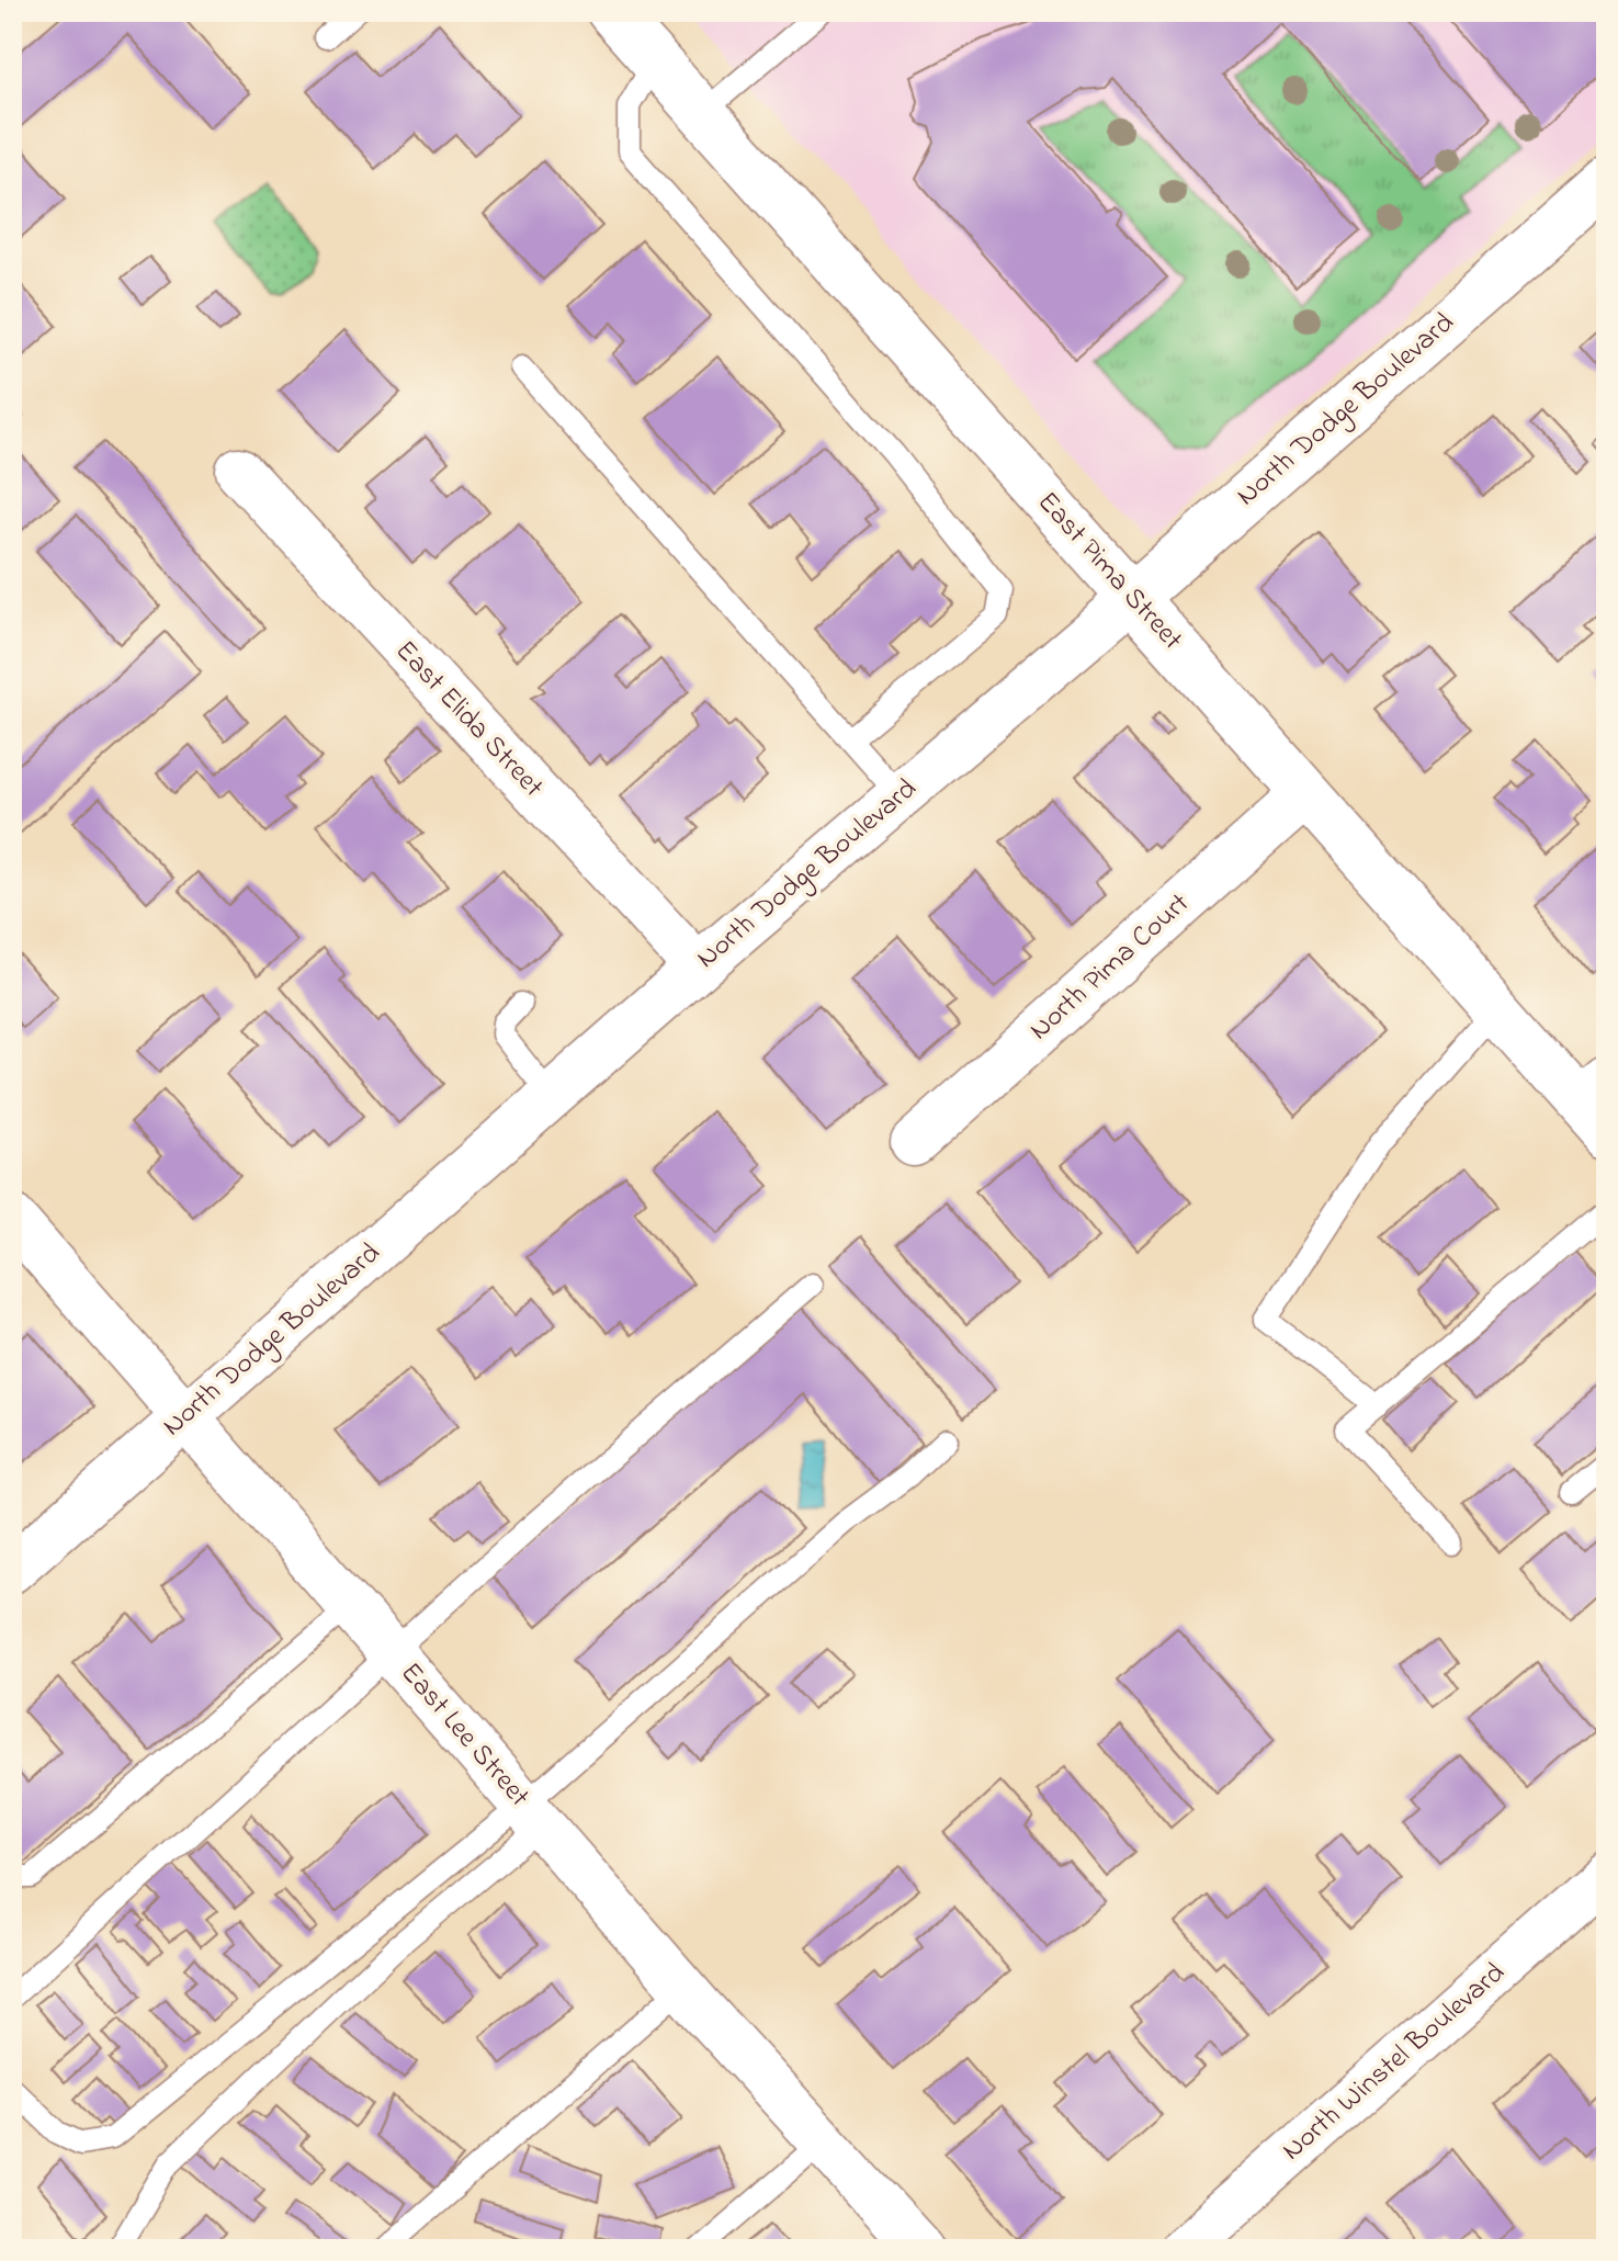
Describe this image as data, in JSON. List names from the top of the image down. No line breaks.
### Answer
{"streets":{"street":["North Dodge Boulevard","East Pima Street","East Elida Street","North Pima Court","East Lee Street","North Winstel Boulevard"]},"crossings":[["North Dodge Boulevard","East Pima Street"],["North Dodge Boulevard","East Elida Street"],["North Dodge Boulevard","East Lee Street"],["East Pima Street","North Pima Court"]]}
